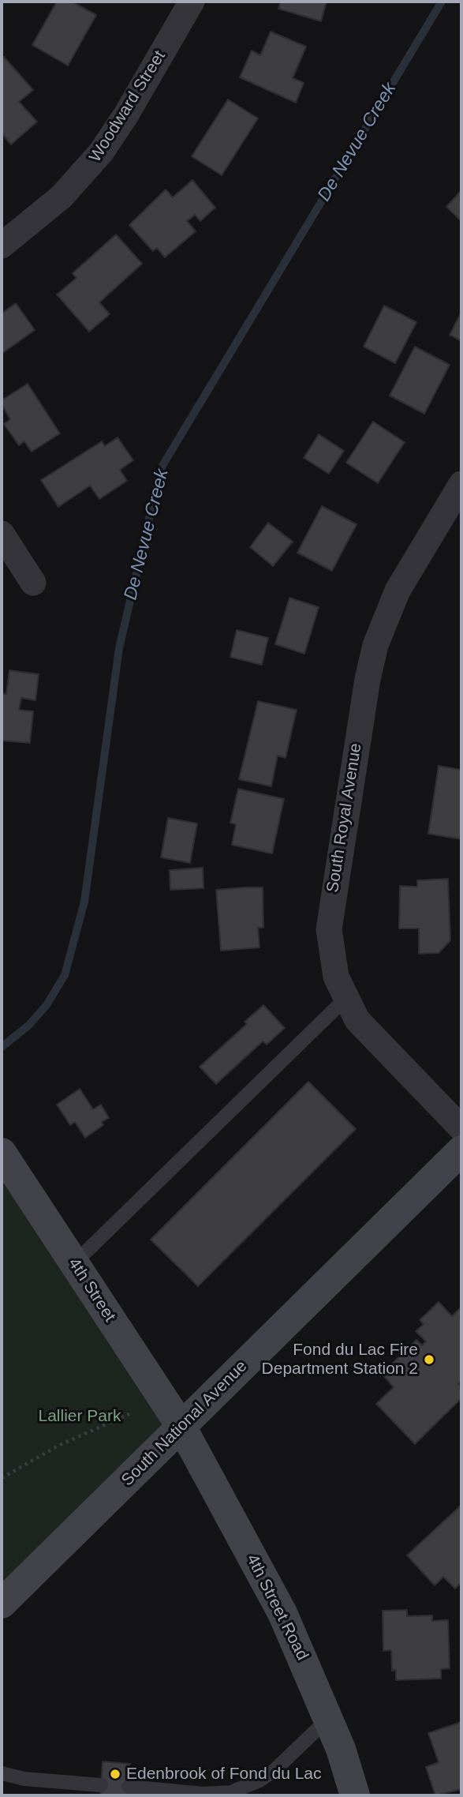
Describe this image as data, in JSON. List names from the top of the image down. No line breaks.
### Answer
{"streets":{"street":["Woodward Street","South Royal Avenue","4th Street","South National Avenue","4th Street Road"]},"crossings":[["4th Street","South National Avenue"],["4th Street","4th Street Road"],["South National Avenue","4th Street Road"]],"water":["De Nevue Creek"],"parks":["Lallier Park"],"places":["Fond du Lac Fire Department Station 2","Edenbrook of Fond du Lac"]}
